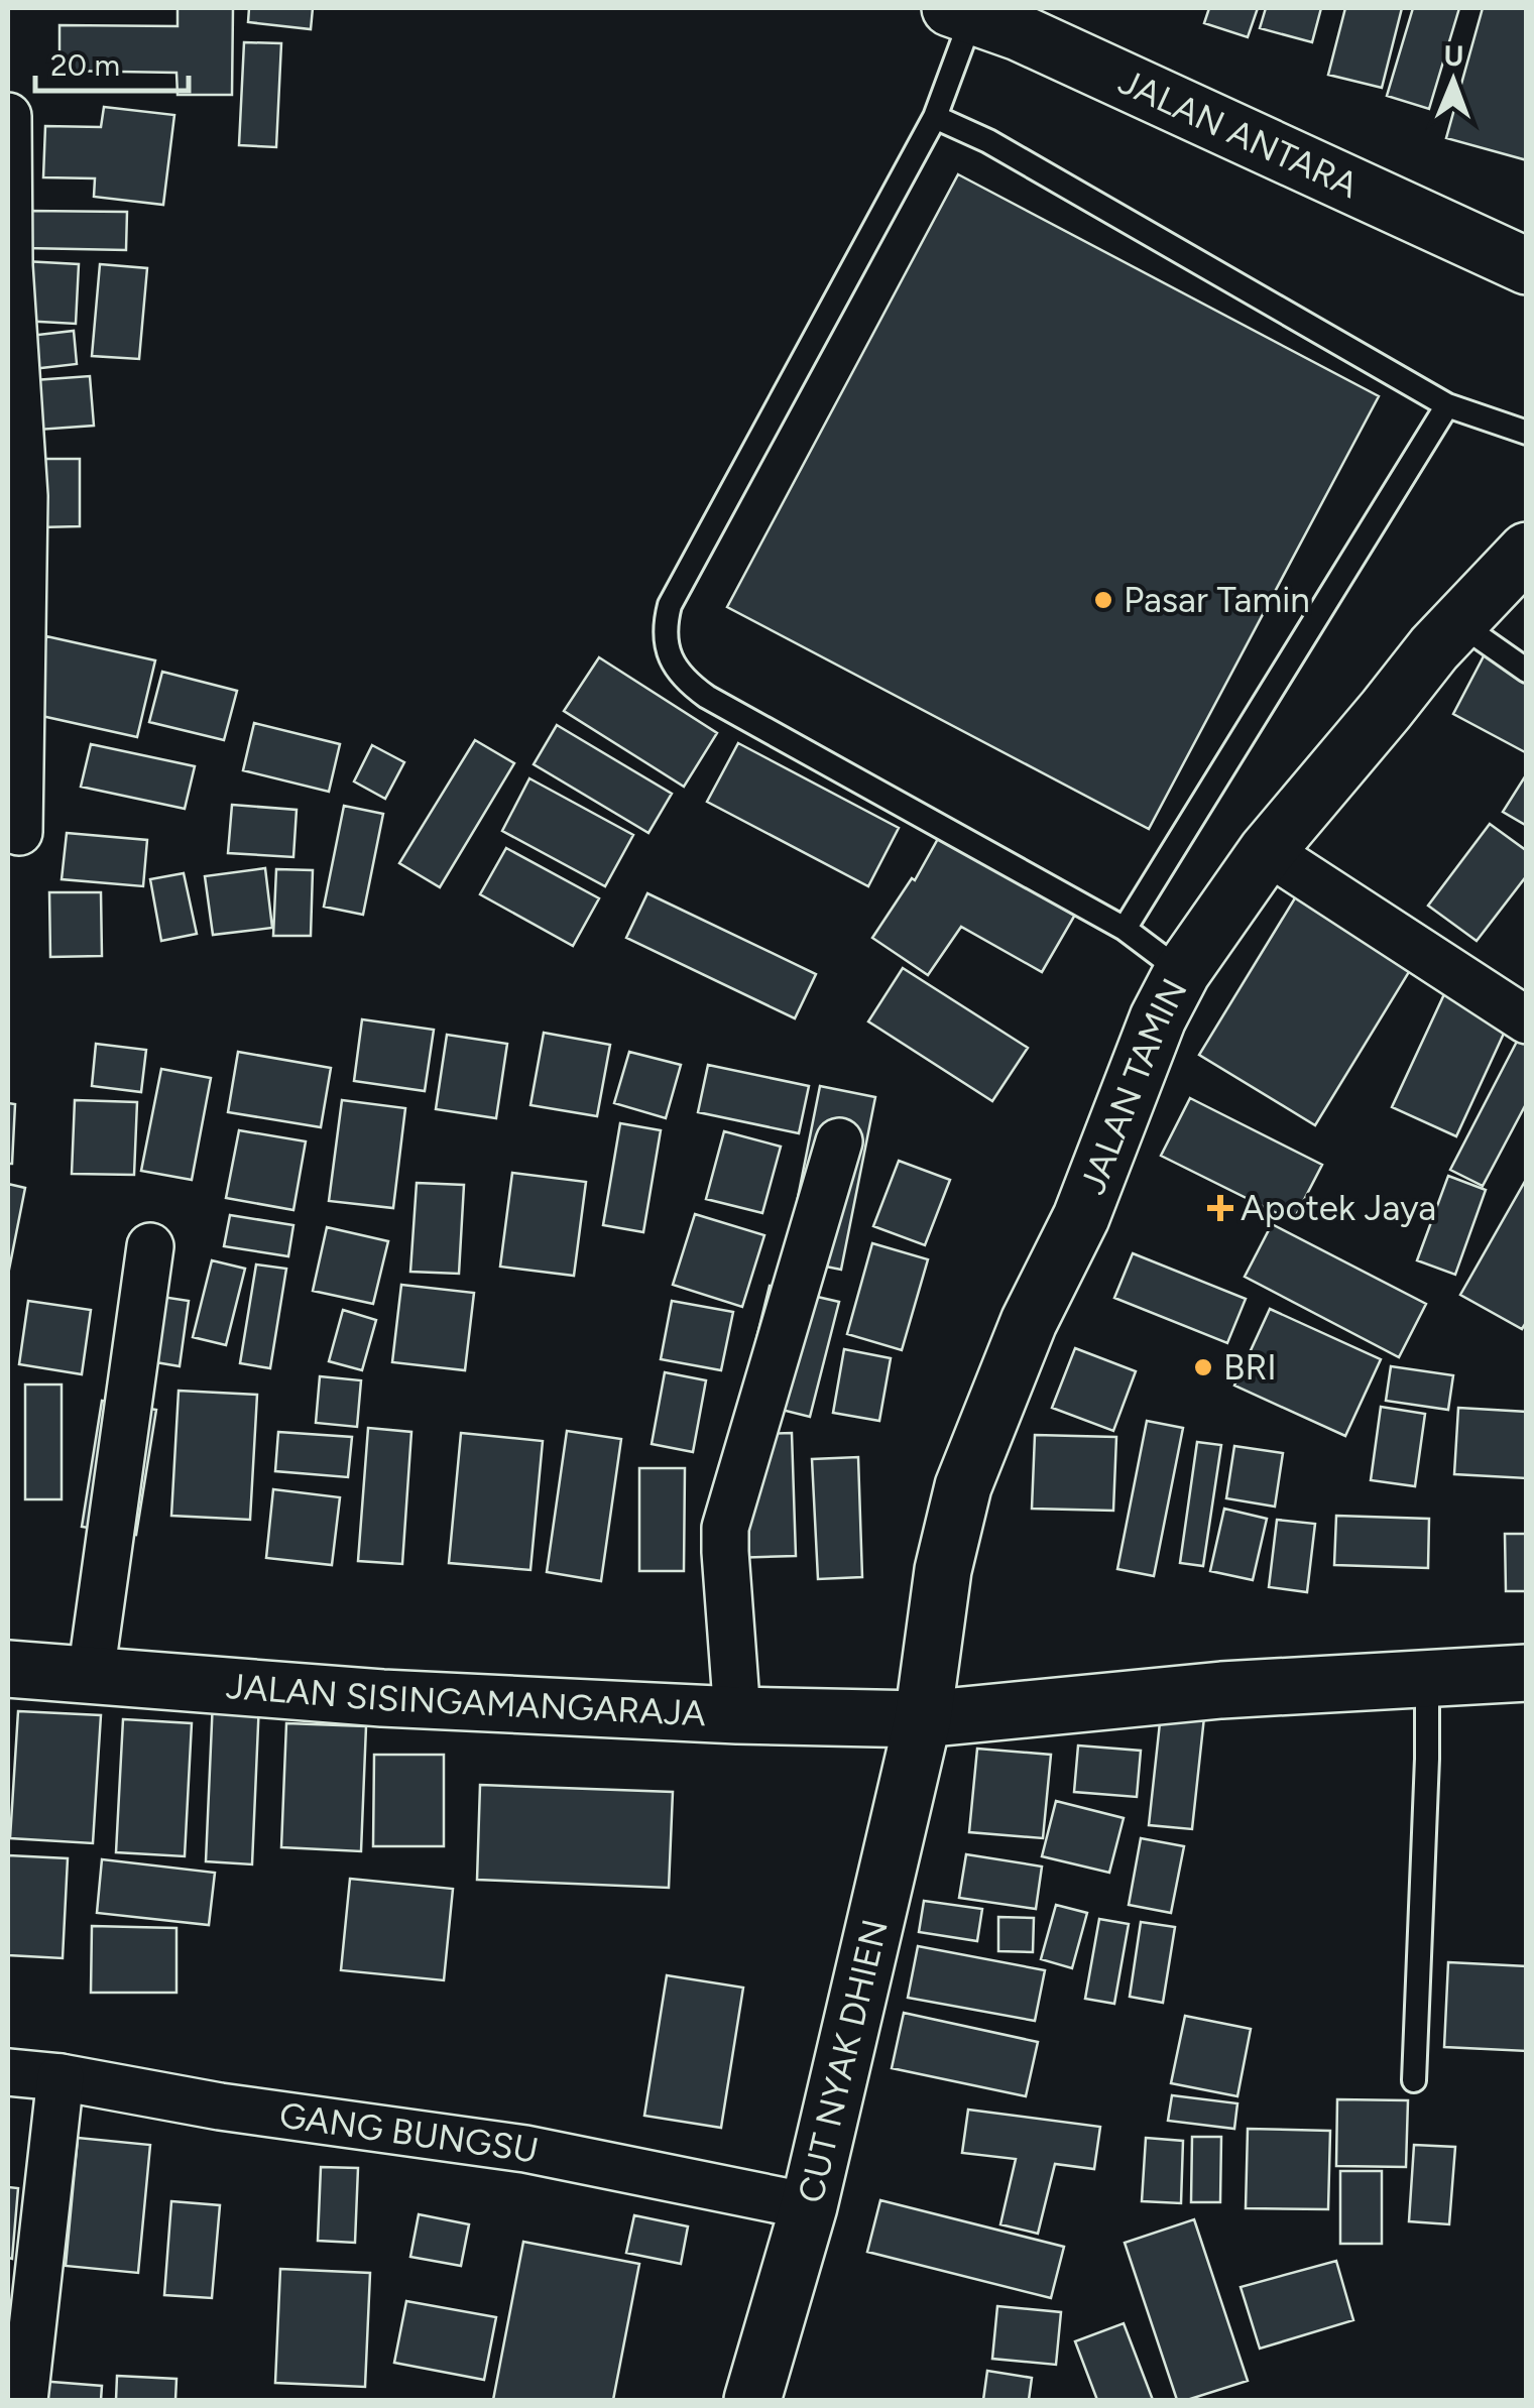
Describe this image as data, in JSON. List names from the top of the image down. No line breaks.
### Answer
{"streets":{"main road":["JALAN ANTARA","JALAN TAMIN","JALAN SISINGAMANGARAJA","CUT NYAK DHIEN"],"street":["GANG BUNGSU"]},"crossings":[["JALAN TAMIN","JALAN SISINGAMANGARAJA"],["JALAN TAMIN","CUT NYAK DHIEN"],["JALAN SISINGAMANGARAJA","CUT NYAK DHIEN"],["CUT NYAK DHIEN","GANG BUNGSU"]],"places":{"other":["Pasar Tamin","BRI"],"health":["Apotek Jaya"]},"scale_bar":"20 m","north":"top"}
